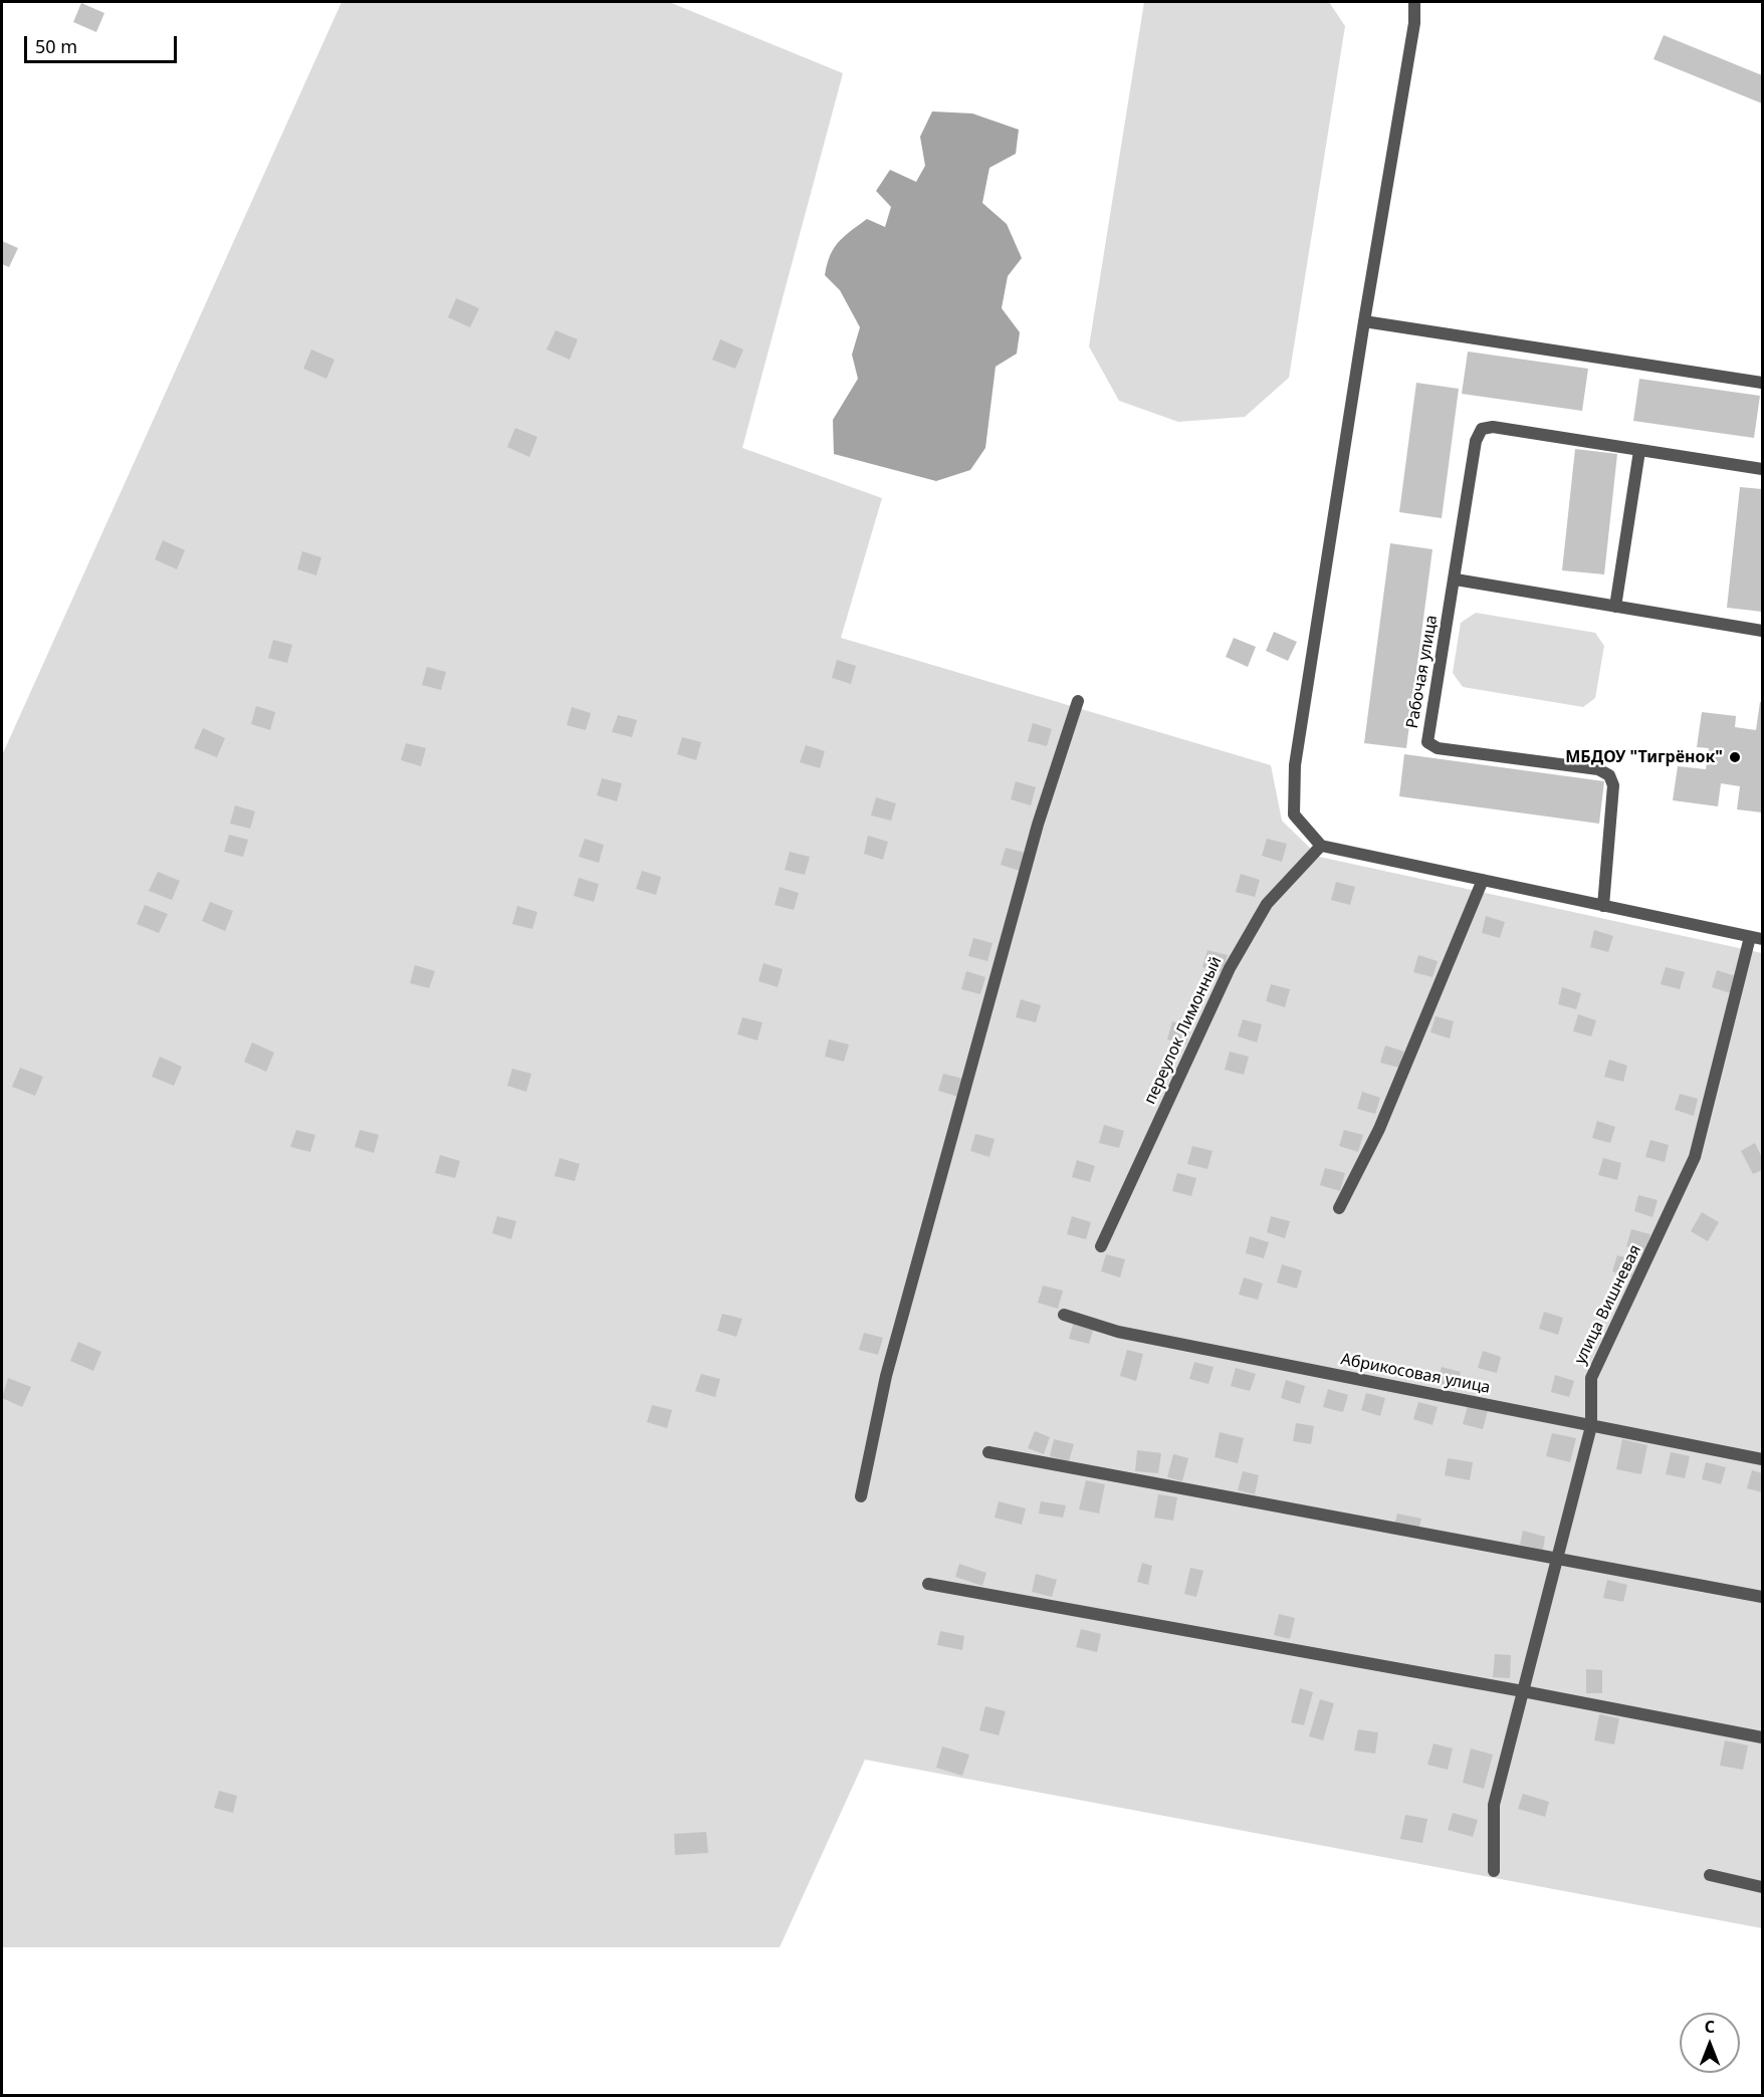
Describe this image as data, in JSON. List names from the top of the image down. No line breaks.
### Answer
{"streets":{"street":["Рабочая улица","переулок Лимонный","улица Вишневая","Абрикосовая улица"]},"crossings":[["улица Вишневая","Абрикосовая улица"]],"places":["МБДОУ \"Тигрёнок\""],"scale_bar":"50 m","north":"top"}
